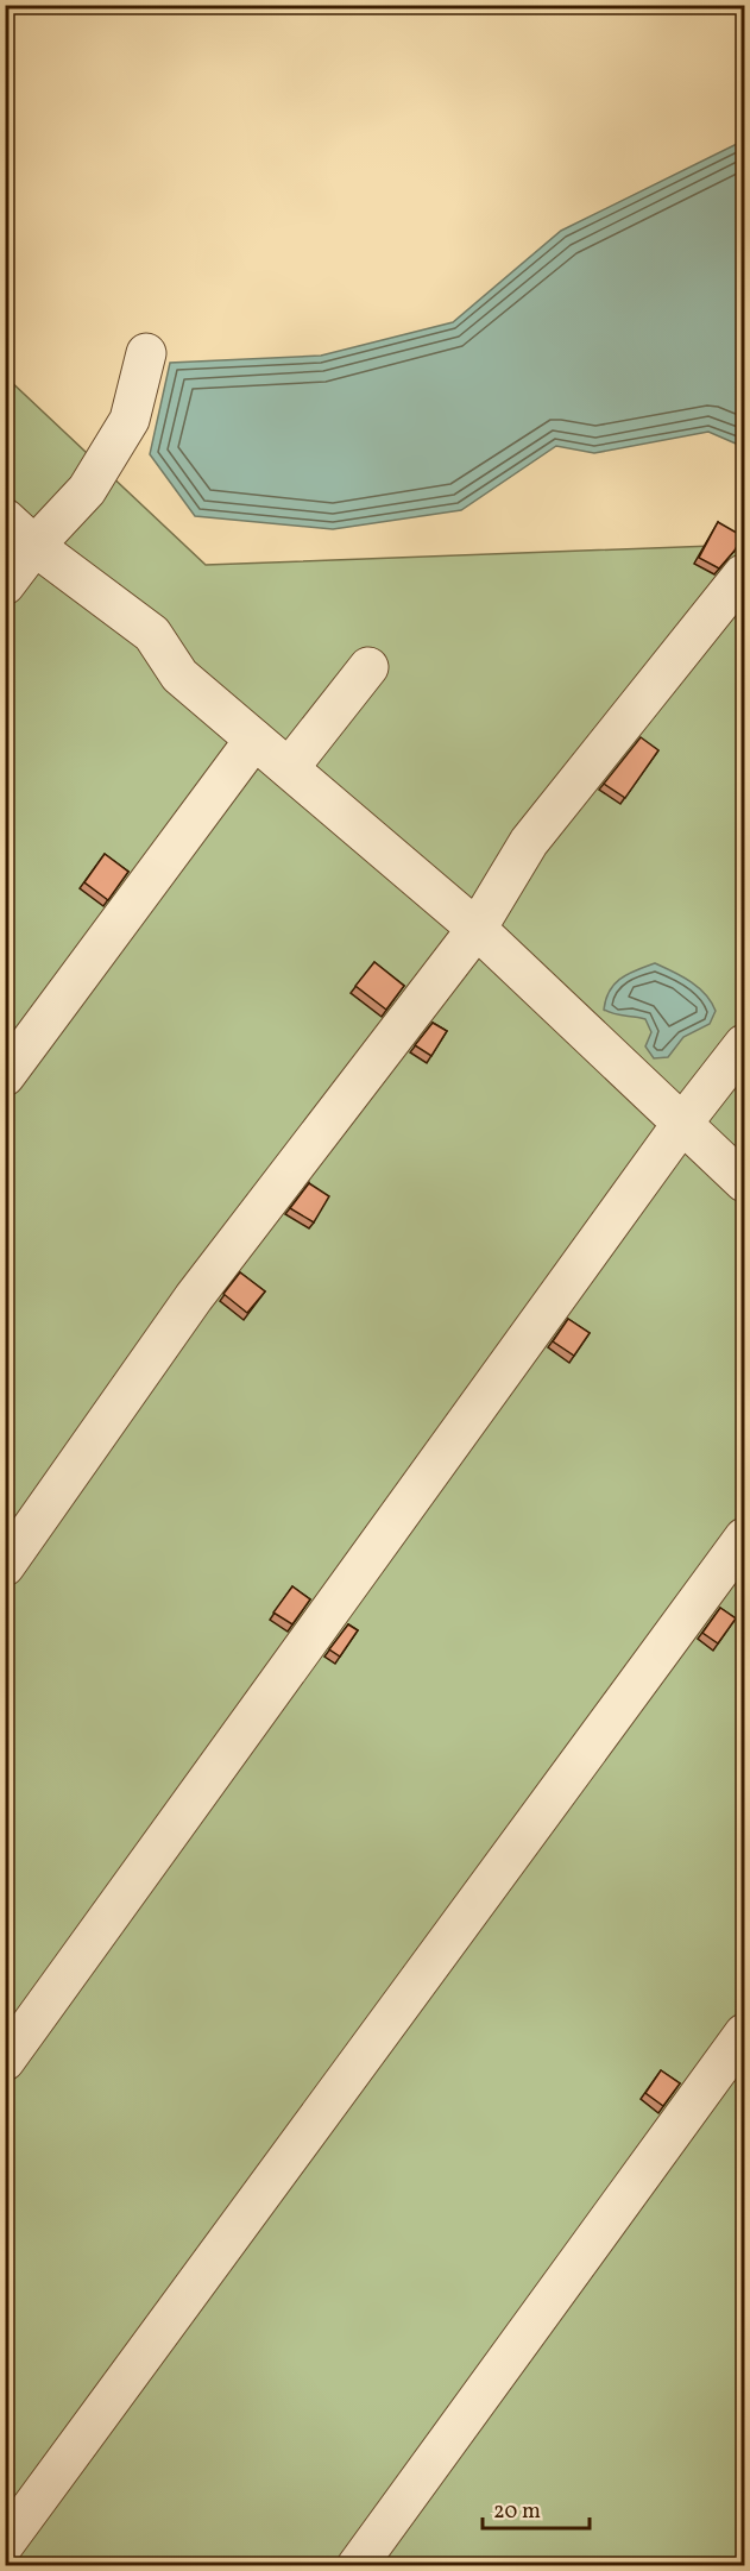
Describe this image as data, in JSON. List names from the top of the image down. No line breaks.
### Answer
{"scale_bar":"20 m"}
